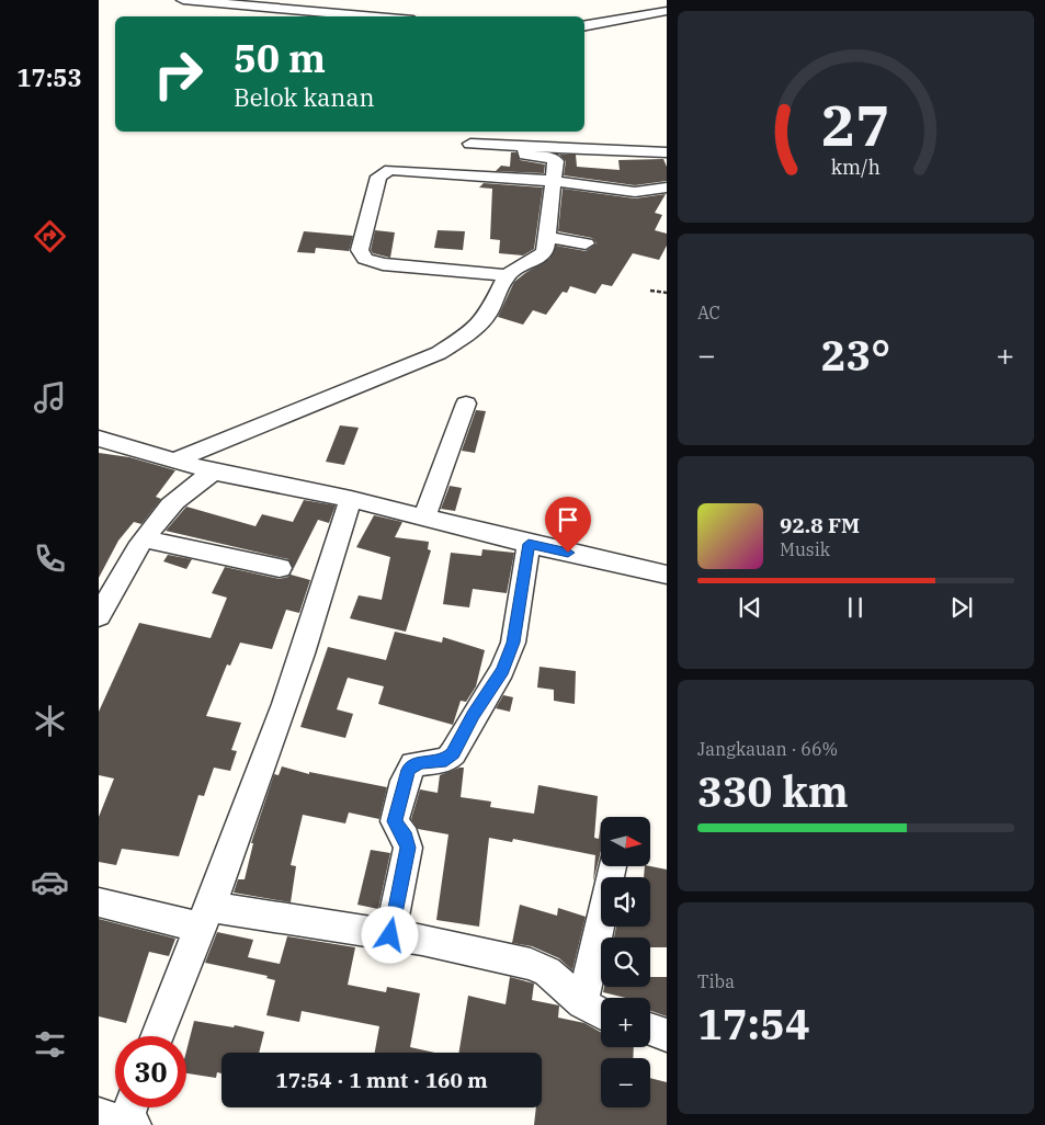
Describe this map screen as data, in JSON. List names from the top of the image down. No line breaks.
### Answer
{"north":"right","page":{"tabs":"17:53","turn":["50 m","Belok kanan"],"tile":["AC",["Jangkauan · 66%","330 km"],["Tiba","17:54"]],"heat":["−","23°","+"],"song":["92.8 FM","Musik"],"map_buttons":["+","−"],"limit":"30","trip":"17:54 · 1 mnt · 160 m","gauge":["27","km/h"]}}
